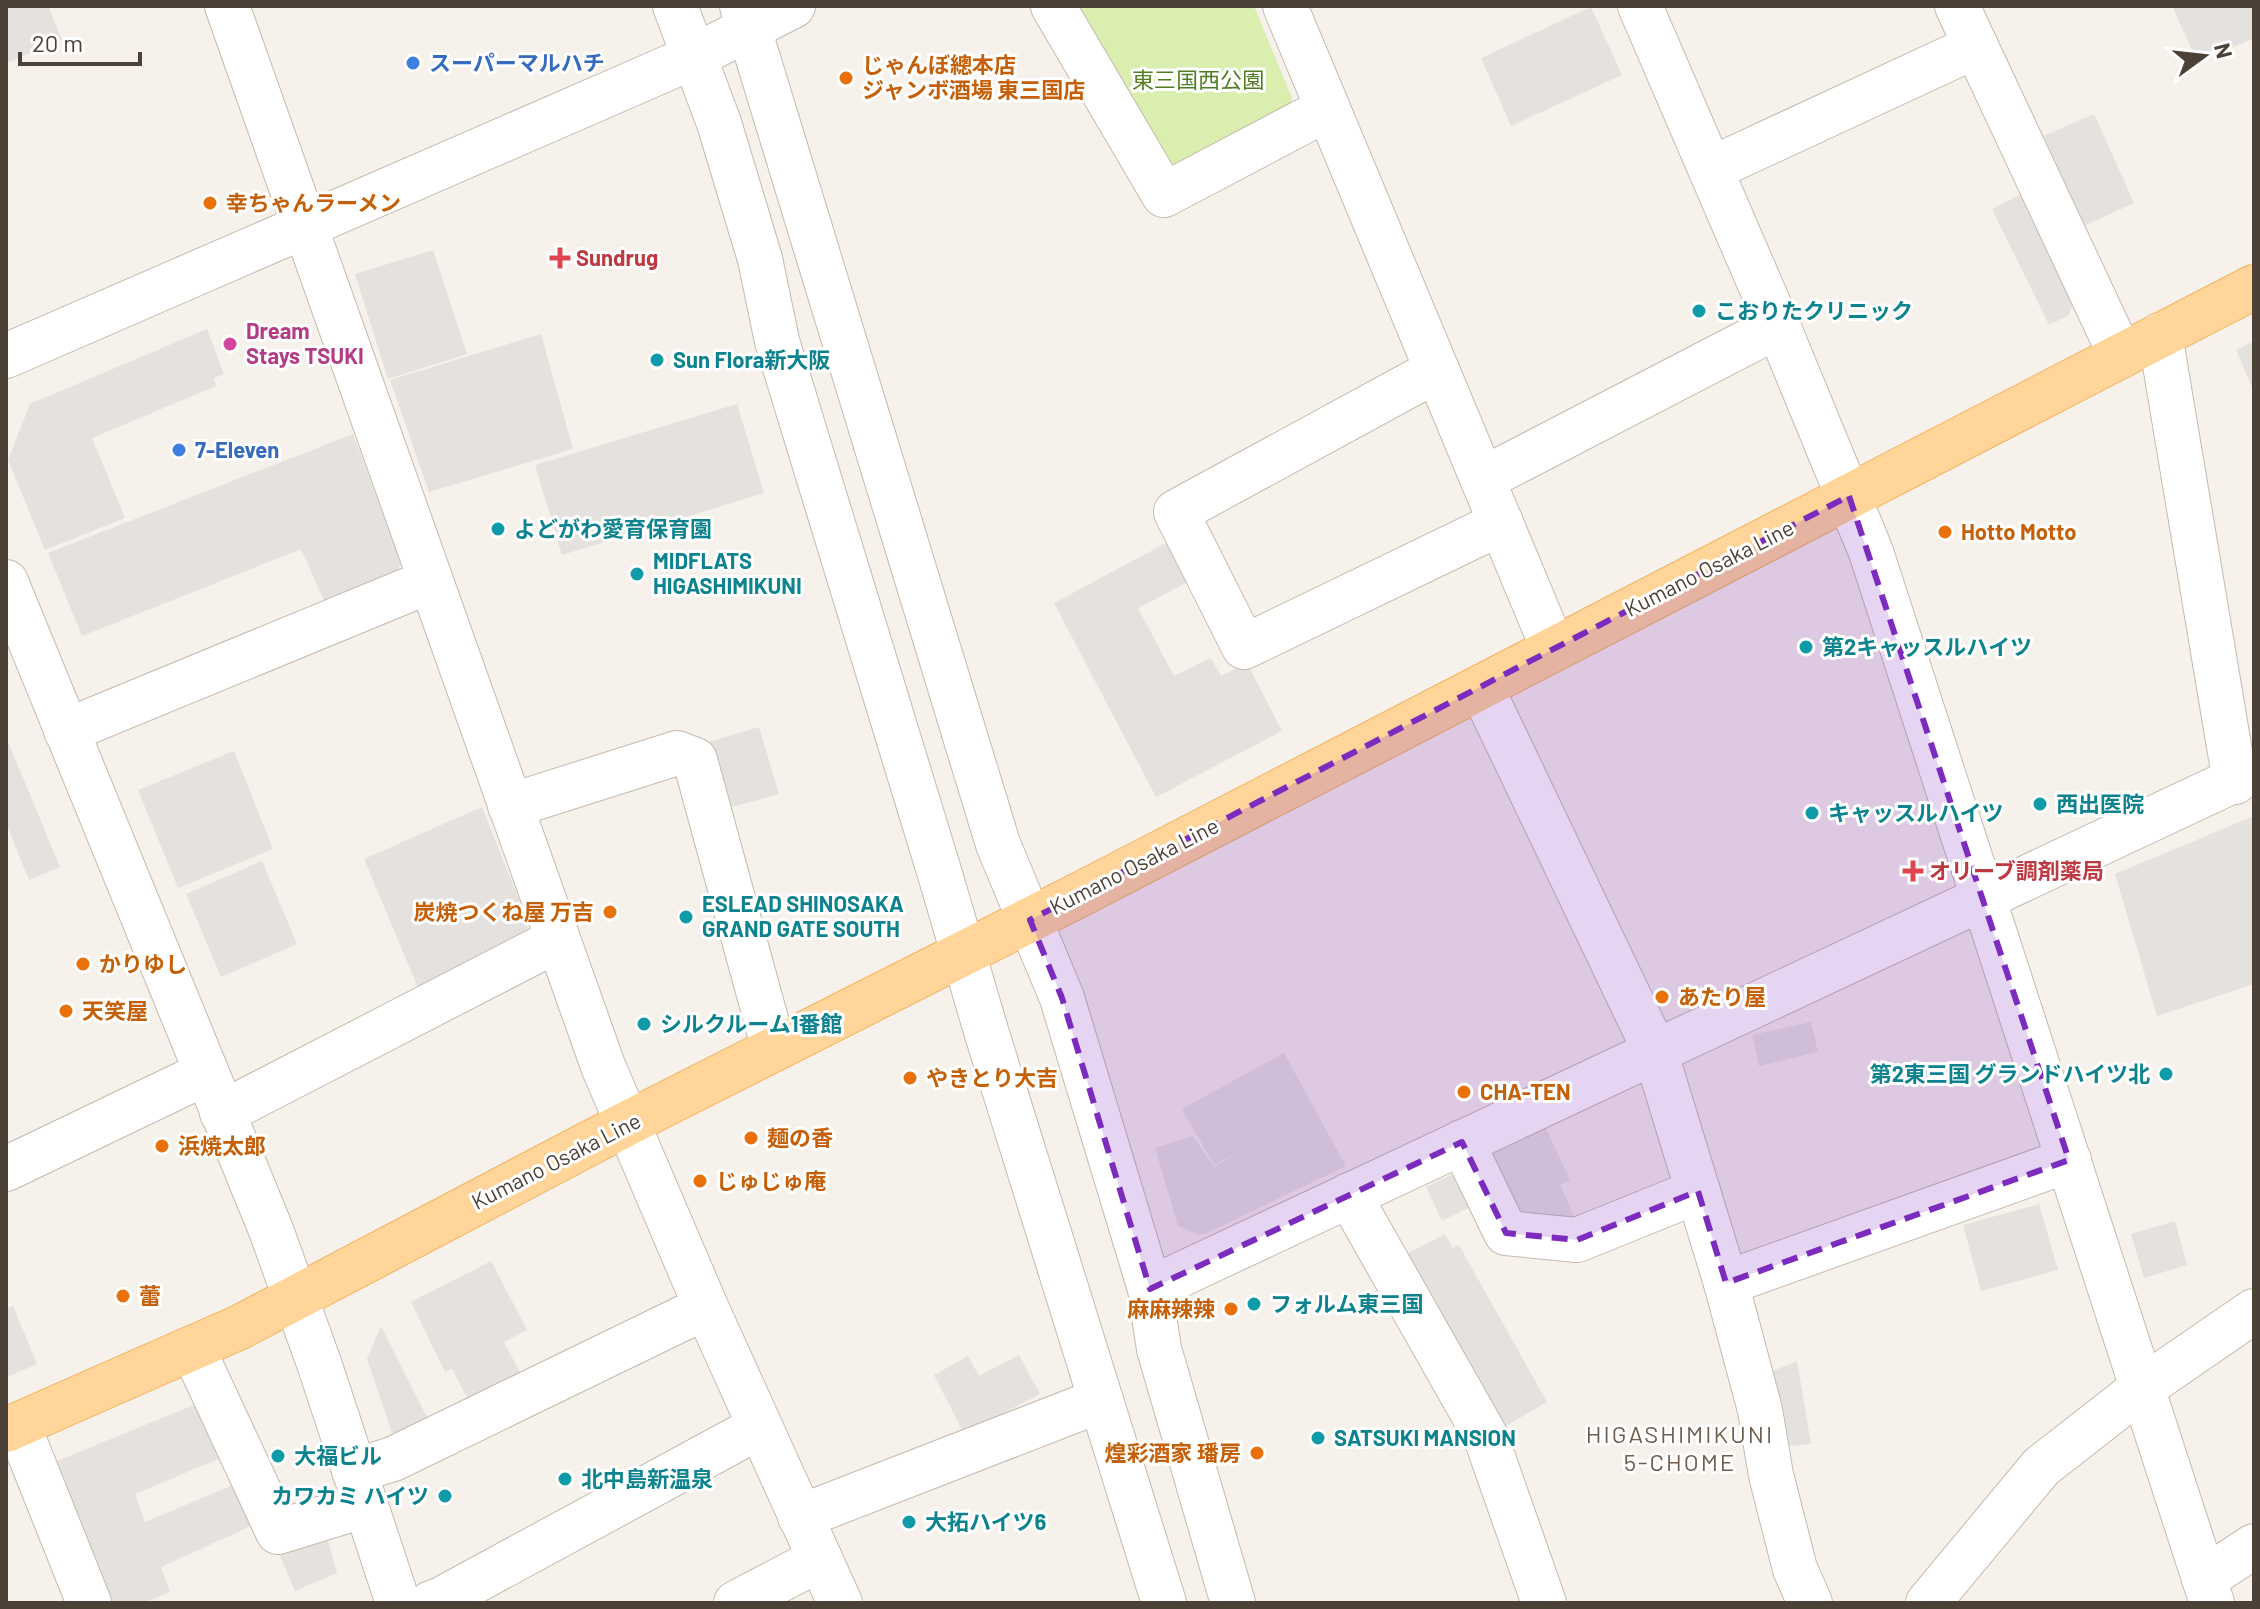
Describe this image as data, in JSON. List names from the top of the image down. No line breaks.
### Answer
{"streets":{"main road":["Kumano Osaka Line"]},"districts":["HIGASHIMIKUNI 5-CHOME"],"parks":["東三国西公園"],"places":{"other":["スーパーマルハチ","じゃんぼ總本店 ジャンボ酒場 東三国店","幸ちゃんラーメン","こおりたクリニック","Dream Stays TSUKI","Sun Flora新大阪","7-Eleven","よどがわ愛育保育園","Hotto Motto","MIDFLATS HIGASHIMIKUNI","第2キャッスルハイツ","西出医院","キャッスルハイツ","炭焼つくね屋 万吉","ESLEAD SHINOSAKA GRAND GATE SOUTH","かりゆし","あたり屋","天笑屋","シルクルーム1番館","第2東三国 グランドハイツ北","やきとり大吉","CHA-TEN","麺の香","浜焼太郎","じゅじゅ庵","蕾","フォルム東三国","麻麻辣辣","SATSUKI MANSION","煌彩酒家 璠房","大福ビル","北中島新温泉","カワカミ ハイツ","大拓ハイツ6"],"health":["Sundrug","オリーブ調剤薬局"]},"scale_bar":"20 m","north":"right"}
